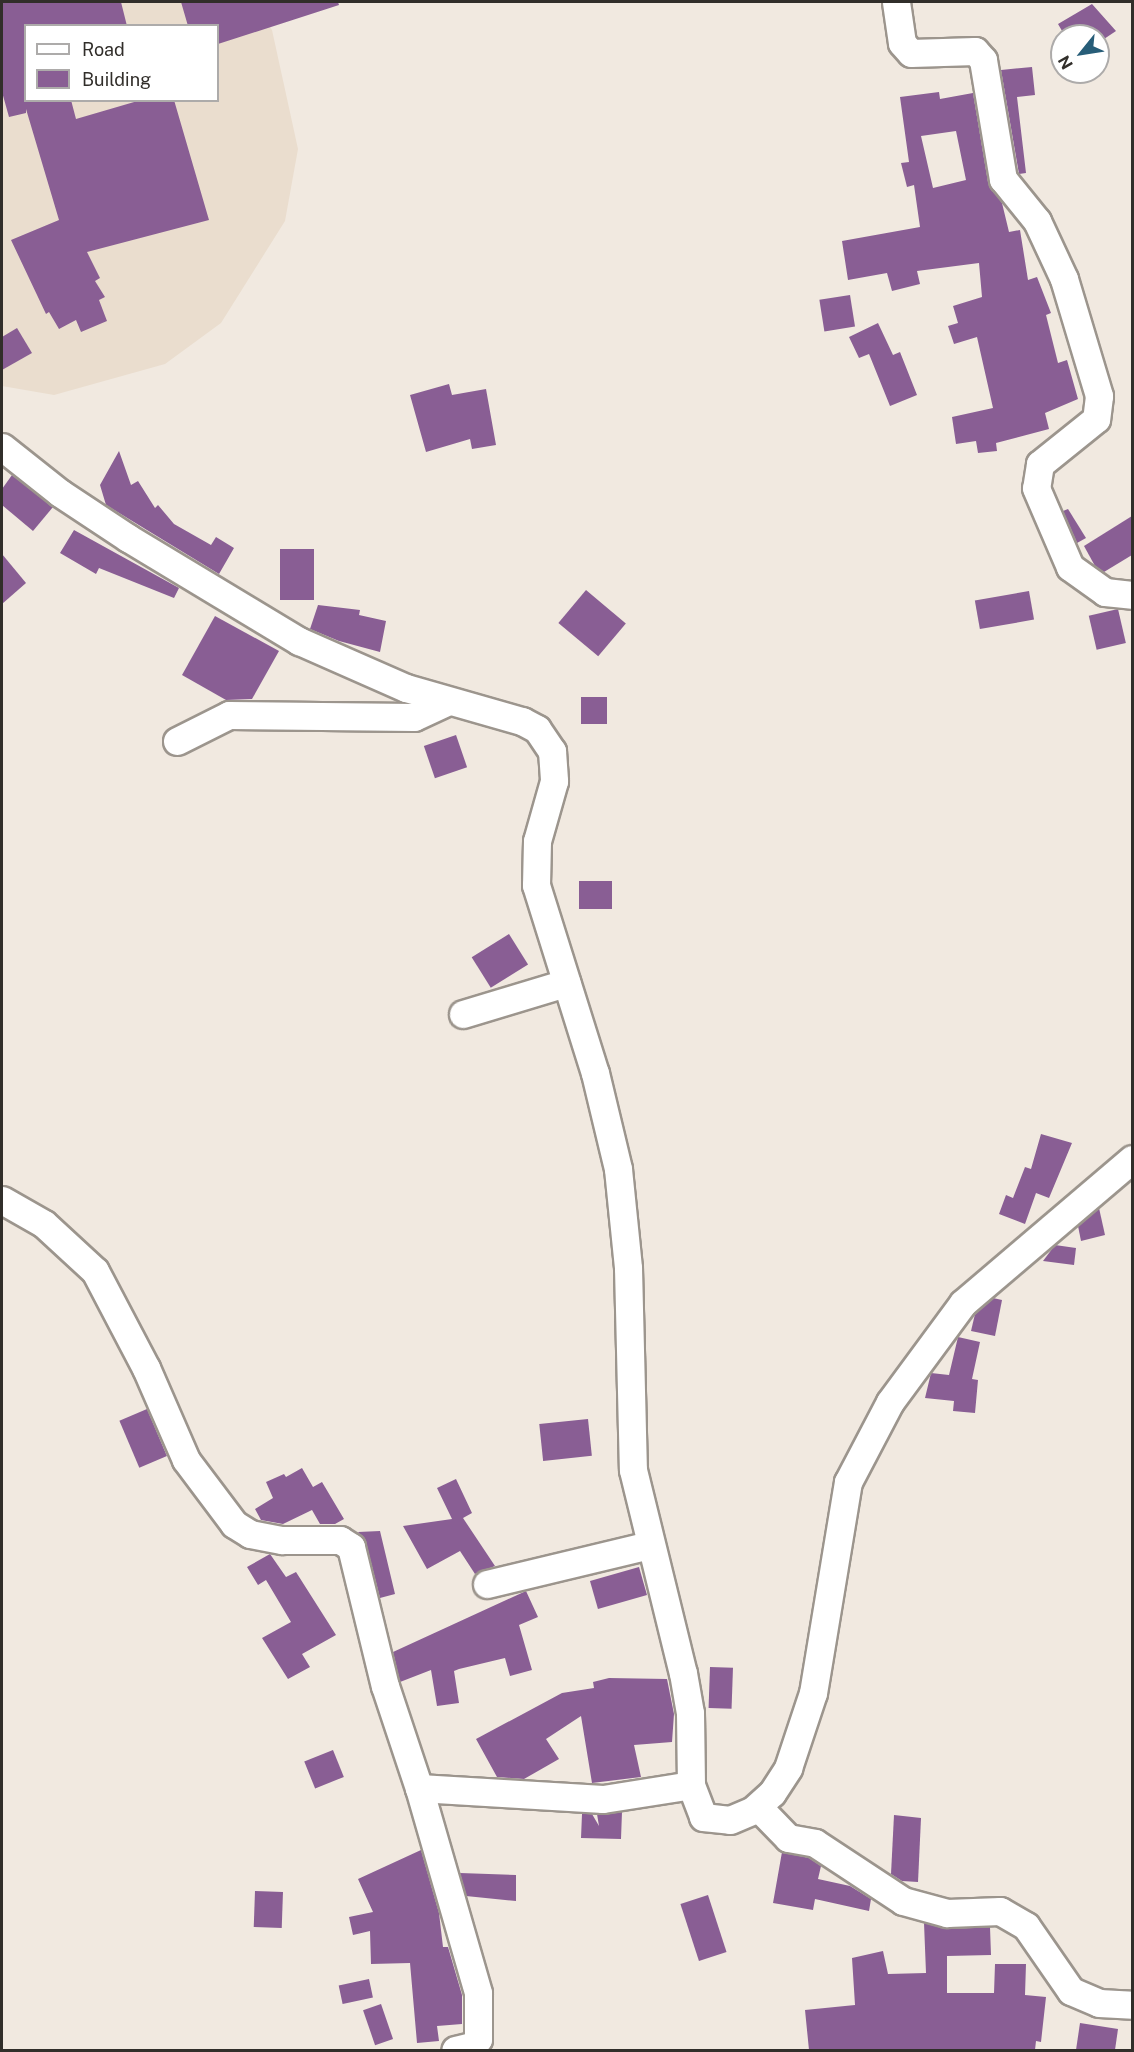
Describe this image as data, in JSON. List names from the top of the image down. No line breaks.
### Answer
{"legend":["Road","Building"],"north":"bottom left"}
